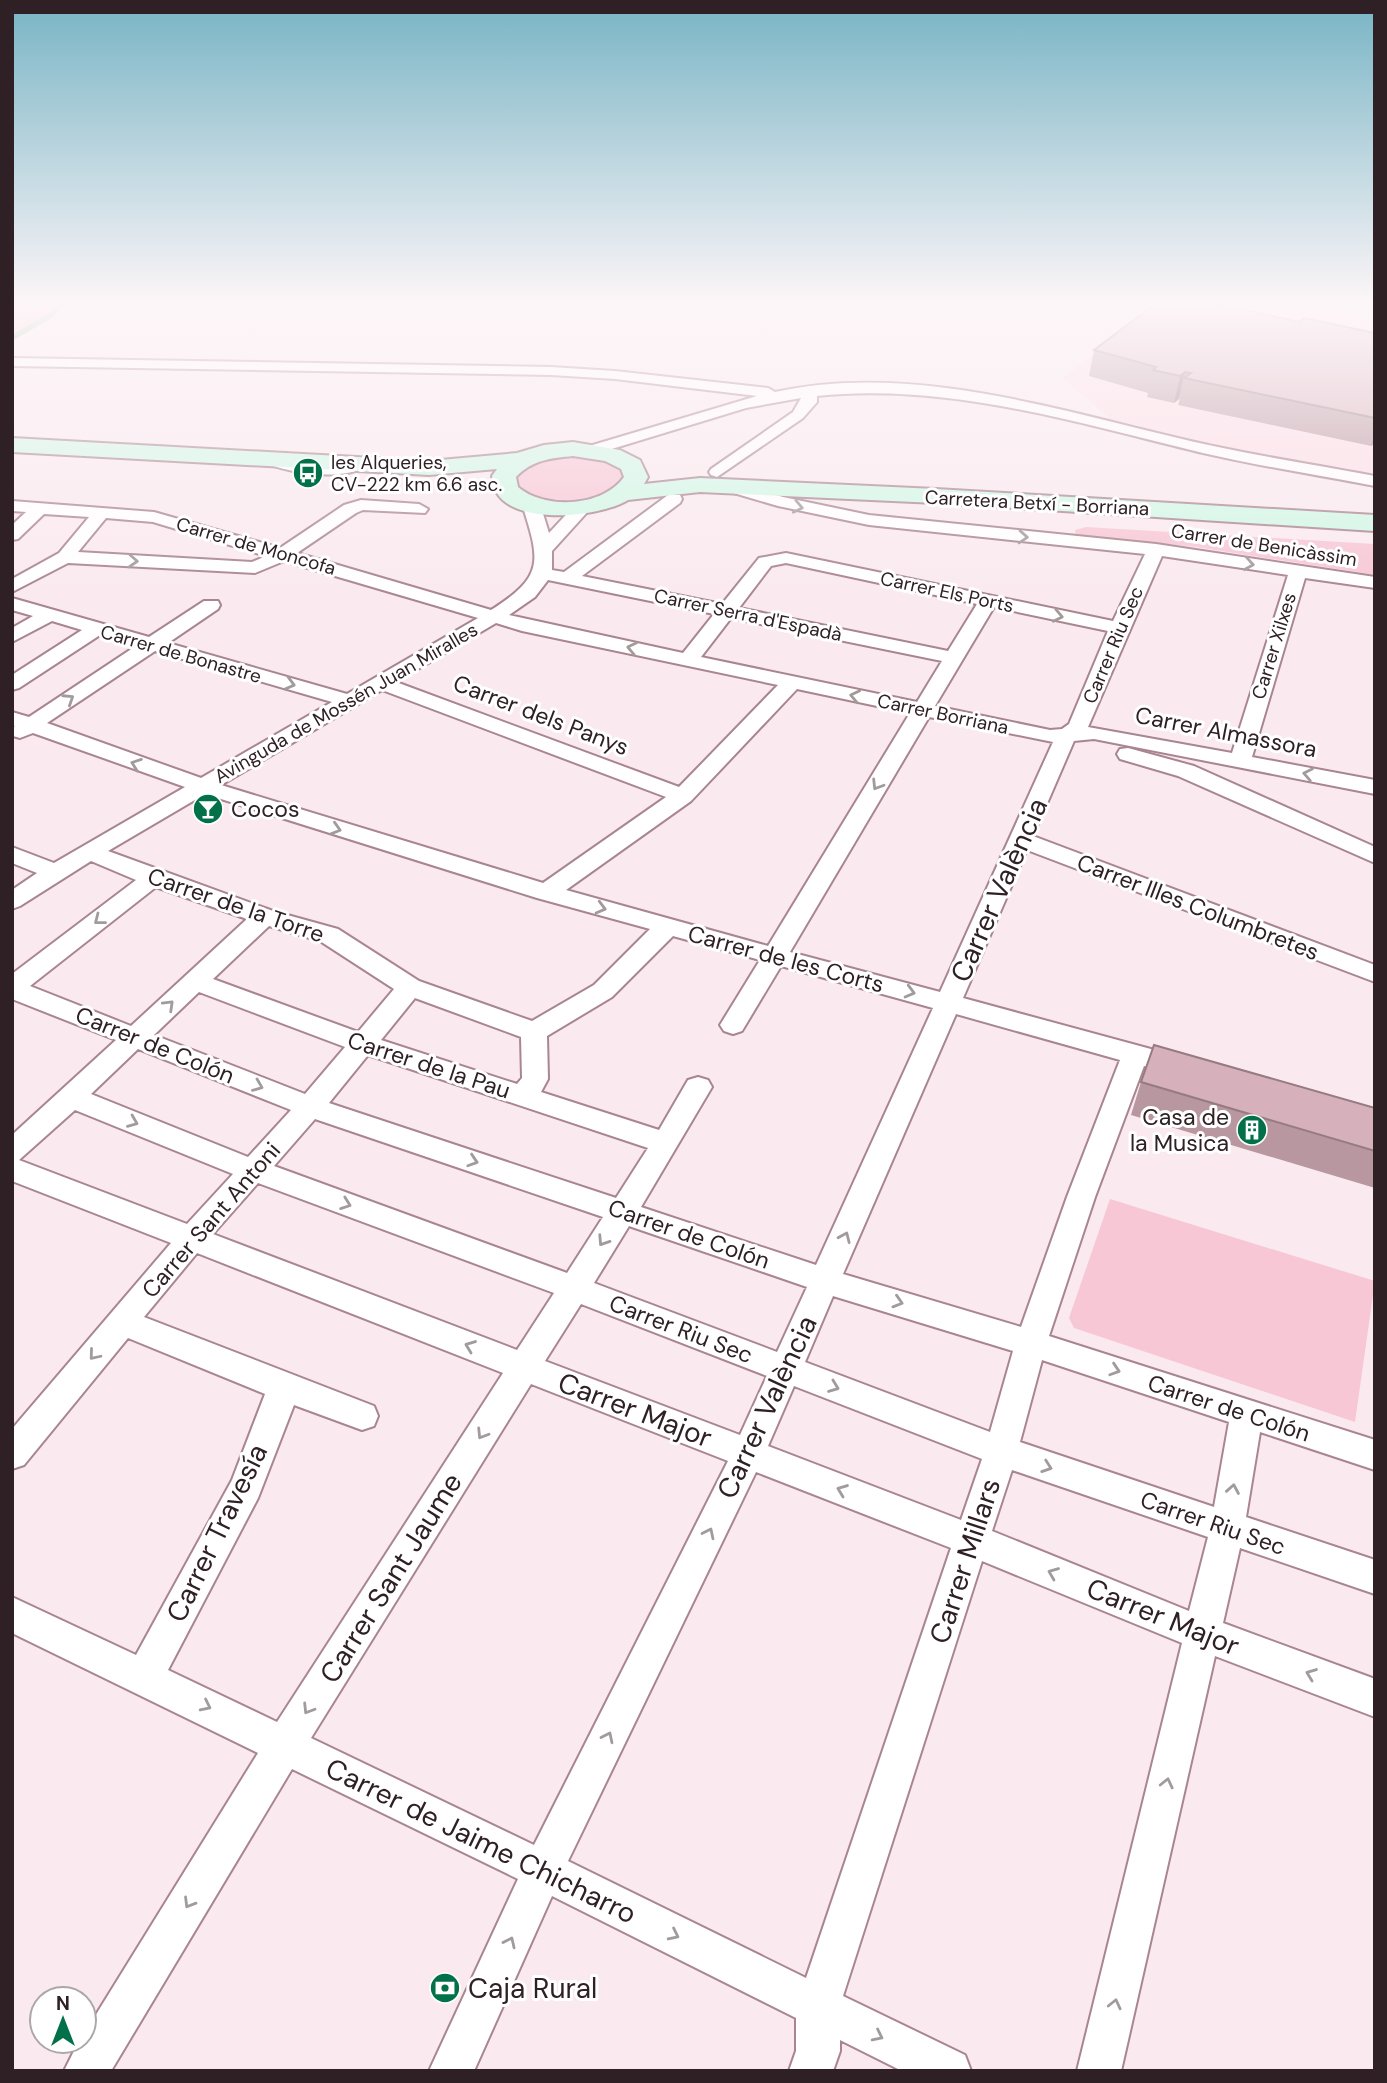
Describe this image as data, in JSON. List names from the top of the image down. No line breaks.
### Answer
{"streets":{"main road":["Carretera Betxí - Borriana"],"street":["Carrer de Benicàssim","Carrer de Moncofa","Carrer Els Ports","Carrer Serra d'Espadà","Carrer Riu Sec","Carrer Xilxes","Carrer de Bonastre","Avinguda de Mossén Juan Miralles","Carrer Borriana","Carrer dels Panys","Carrer Almassora","Carrer València","Carrer de la Torre","Carrer Illes Columbretes","Carrer de les Corts","Carrer de Colón","Carrer de la Pau","Carrer Sant Antoni","Carrer Major","Carrer Travesía","Carrer Millars","Carrer Sant Jaume","Carrer de Jaime Chicharro"]},"crossings":[["Carretera Betxí - Borriana","Carrer de Benicàssim"],["Carrer de Benicàssim","Carrer Riu Sec"],["Carrer de Benicàssim","Carrer Xilxes"],["Carrer de Moncofa","Avinguda de Mossén Juan Miralles"],["Carrer de Moncofa","Carrer Borriana"],["Carrer Els Ports","Carrer Riu Sec"],["Carrer Serra d'Espadà","Avinguda de Mossén Juan Miralles"],["Carrer Riu Sec","Carrer Borriana"],["Carrer Riu Sec","Carrer València"],["Carrer Riu Sec","Carrer Sant Antoni"],["Carrer Riu Sec","Carrer Millars"],["Carrer Riu Sec","Carrer Sant Jaume"],["Carrer Xilxes","Carrer Almassora"],["Carrer de Bonastre","Avinguda de Mossén Juan Miralles"],["Avinguda de Mossén Juan Miralles","Carrer Borriana"],["Avinguda de Mossén Juan Miralles","Carrer dels Panys"],["Avinguda de Mossén Juan Miralles","Carrer de la Torre"],["Avinguda de Mossén Juan Miralles","Carrer de les Corts"],["Carrer Borriana","Carrer Almassora"],["Carrer Borriana","Carrer València"],["Carrer València","Carrer Illes Columbretes"],["Carrer València","Carrer de les Corts"],["Carrer València","Carrer de Colón"],["Carrer València","Carrer Major"],["Carrer València","Carrer de Jaime Chicharro"],["Carrer de la Torre","Carrer Sant Antoni"],["Carrer de les Corts","Carrer Millars"],["Carrer de Colón","Carrer Sant Antoni"],["Carrer de Colón","Carrer Millars"],["Carrer de Colón","Carrer Sant Jaume"],["Carrer de la Pau","Carrer Sant Antoni"],["Carrer de la Pau","Carrer Sant Jaume"],["Carrer Sant Antoni","Carrer Major"],["Carrer Major","Carrer Millars"],["Carrer Major","Carrer Sant Jaume"],["Carrer Travesía","Carrer de Jaime Chicharro"],["Carrer Millars","Carrer de Jaime Chicharro"],["Carrer Sant Jaume","Carrer de Jaime Chicharro"]],"one_way":["Carrer Riu Sec","Carrer Borriana","Carrer Almassora","Carrer València","Carrer de Colón","Carrer Major","Carrer Sant Jaume","Carrer de Jaime Chicharro"],"places":{"bus stop":["les Alqueries, CV-222 km 6.6 asc."],"bar":["Cocos"],"building":["Casa de la Musica"],"bank":["Caja Rural"]},"north":"top"}
